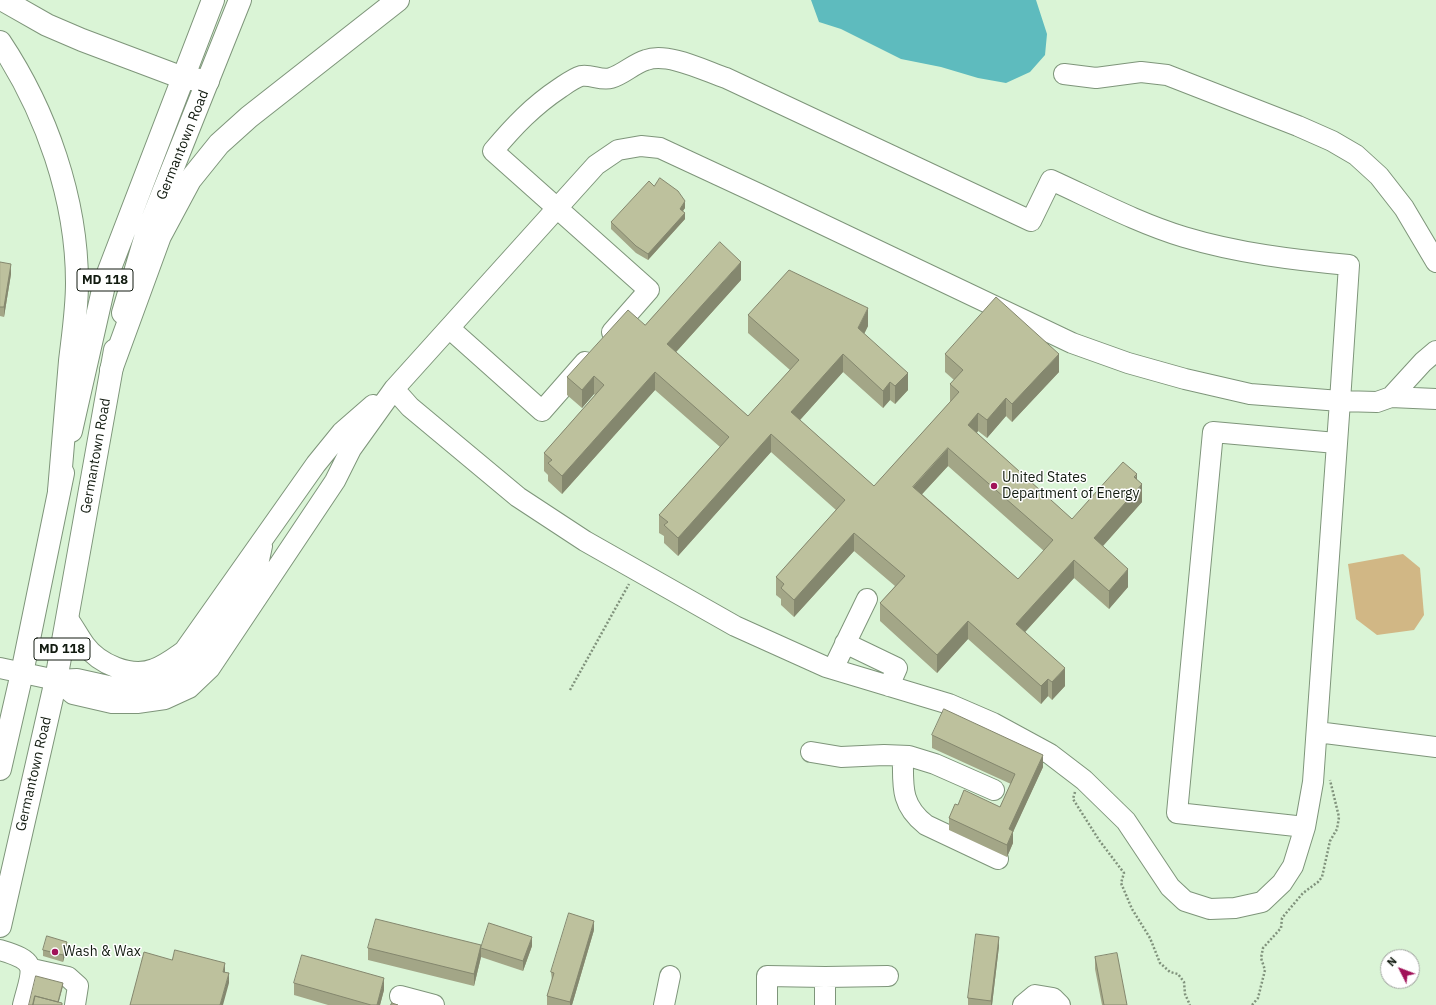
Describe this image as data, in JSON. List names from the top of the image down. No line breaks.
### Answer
{"streets":{"main road":["Germantown Road","MD 118"]},"places":["United States Department of Energy","Wash & Wax"],"north":"top left"}
